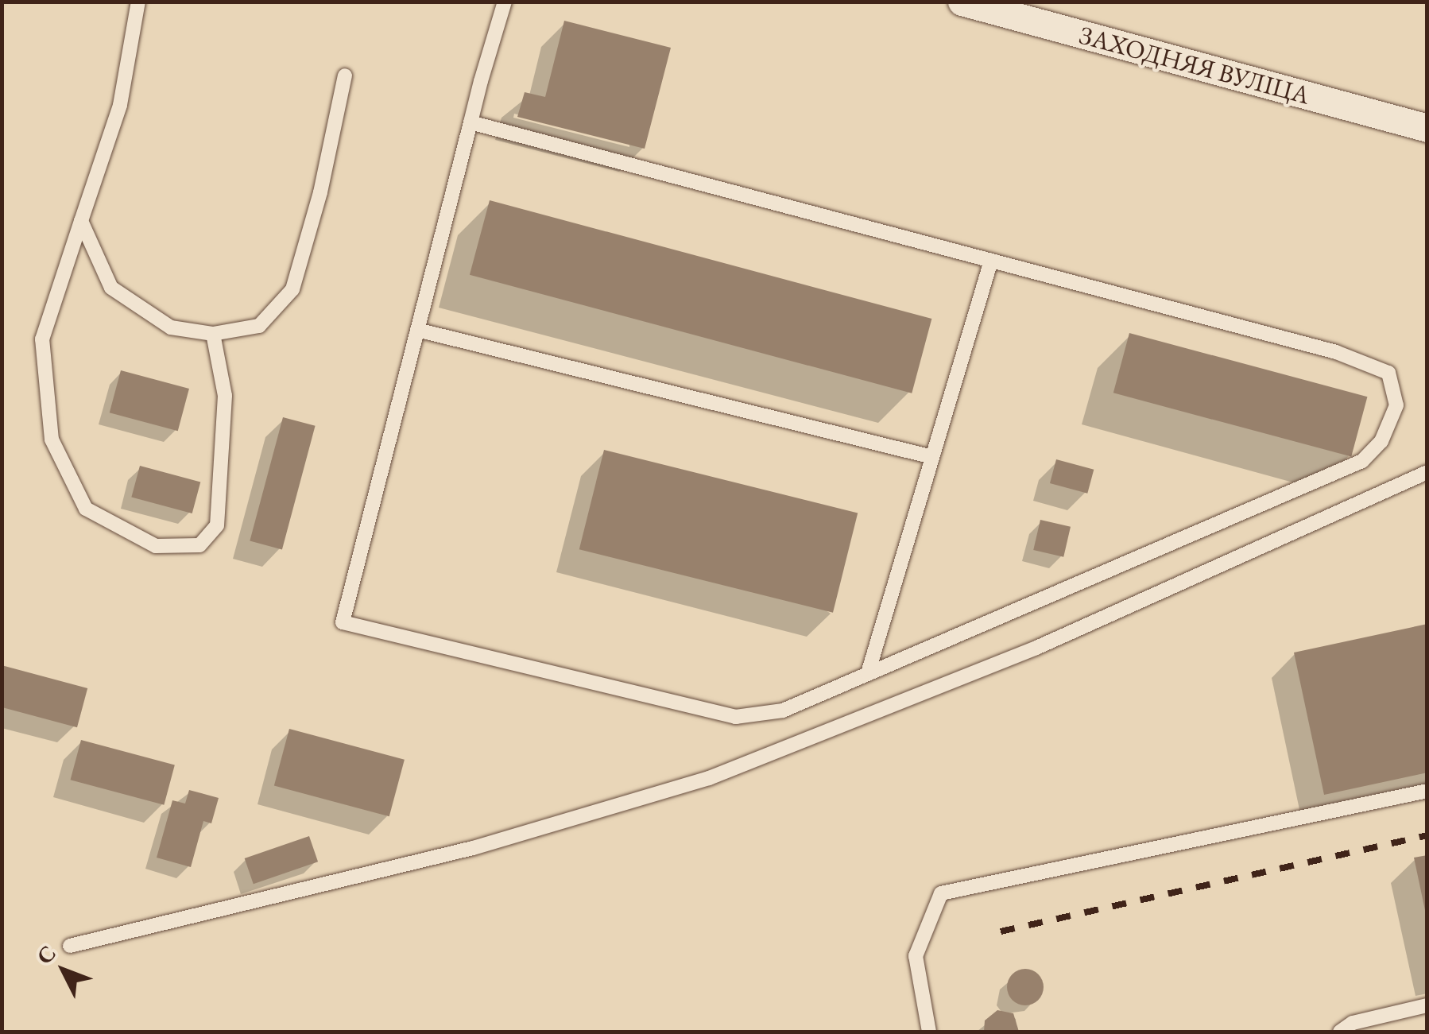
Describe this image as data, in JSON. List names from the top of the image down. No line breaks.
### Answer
{"streets":{"street":["ЗАХОДНЯЯ ВУЛІЦА"]},"north":"top left"}
